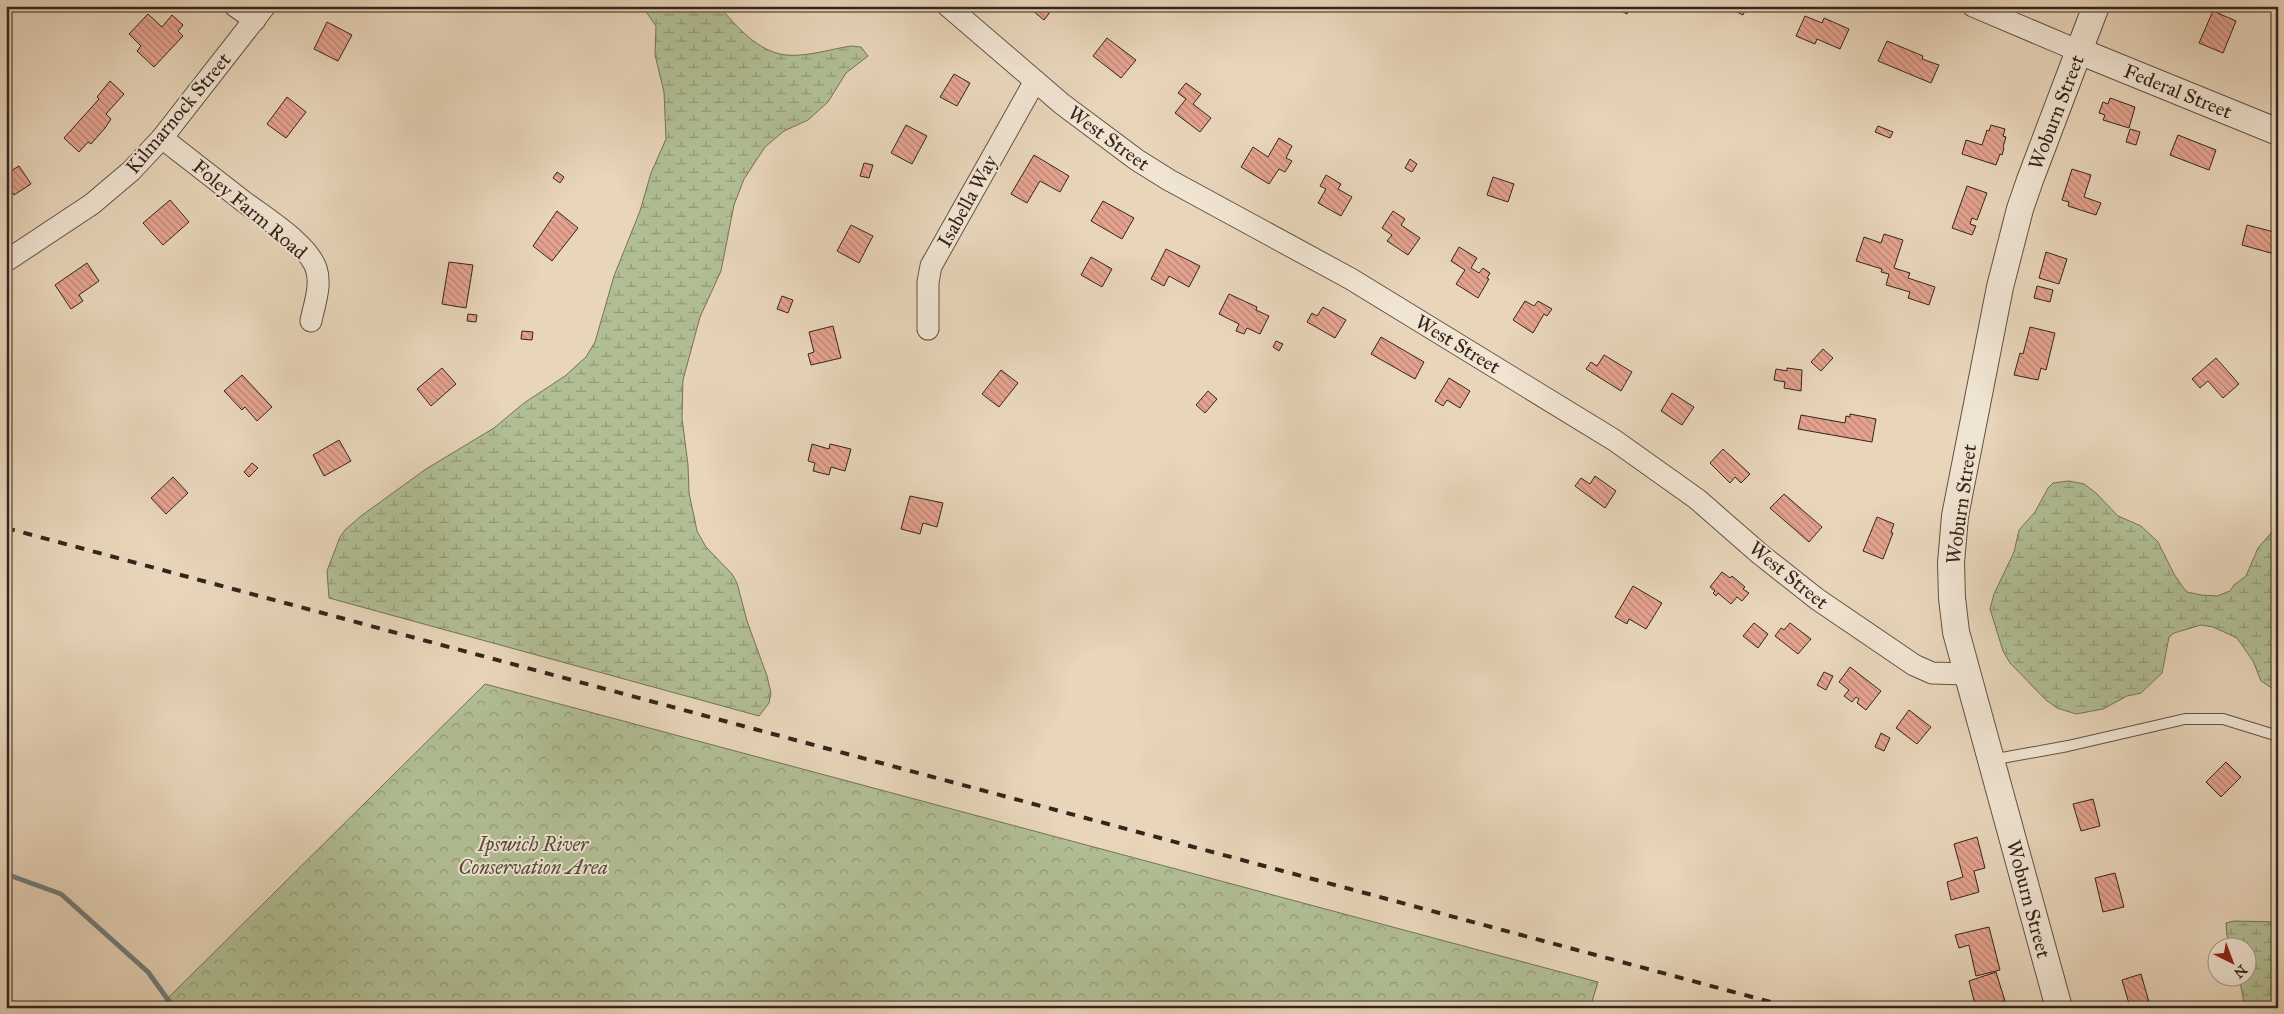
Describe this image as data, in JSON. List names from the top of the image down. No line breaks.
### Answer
{"streets":{"street":["Federal Street","Woburn Street","Kilmarnock Street","West Street","Isabella Way","Foley Farm Road"]},"crossings":[["Federal Street","Woburn Street"],["Woburn Street","West Street"],["Kilmarnock Street","Foley Farm Road"],["West Street","Isabella Way"]],"parks":["Ipswich River Conservation Area"],"north":"bottom right"}
